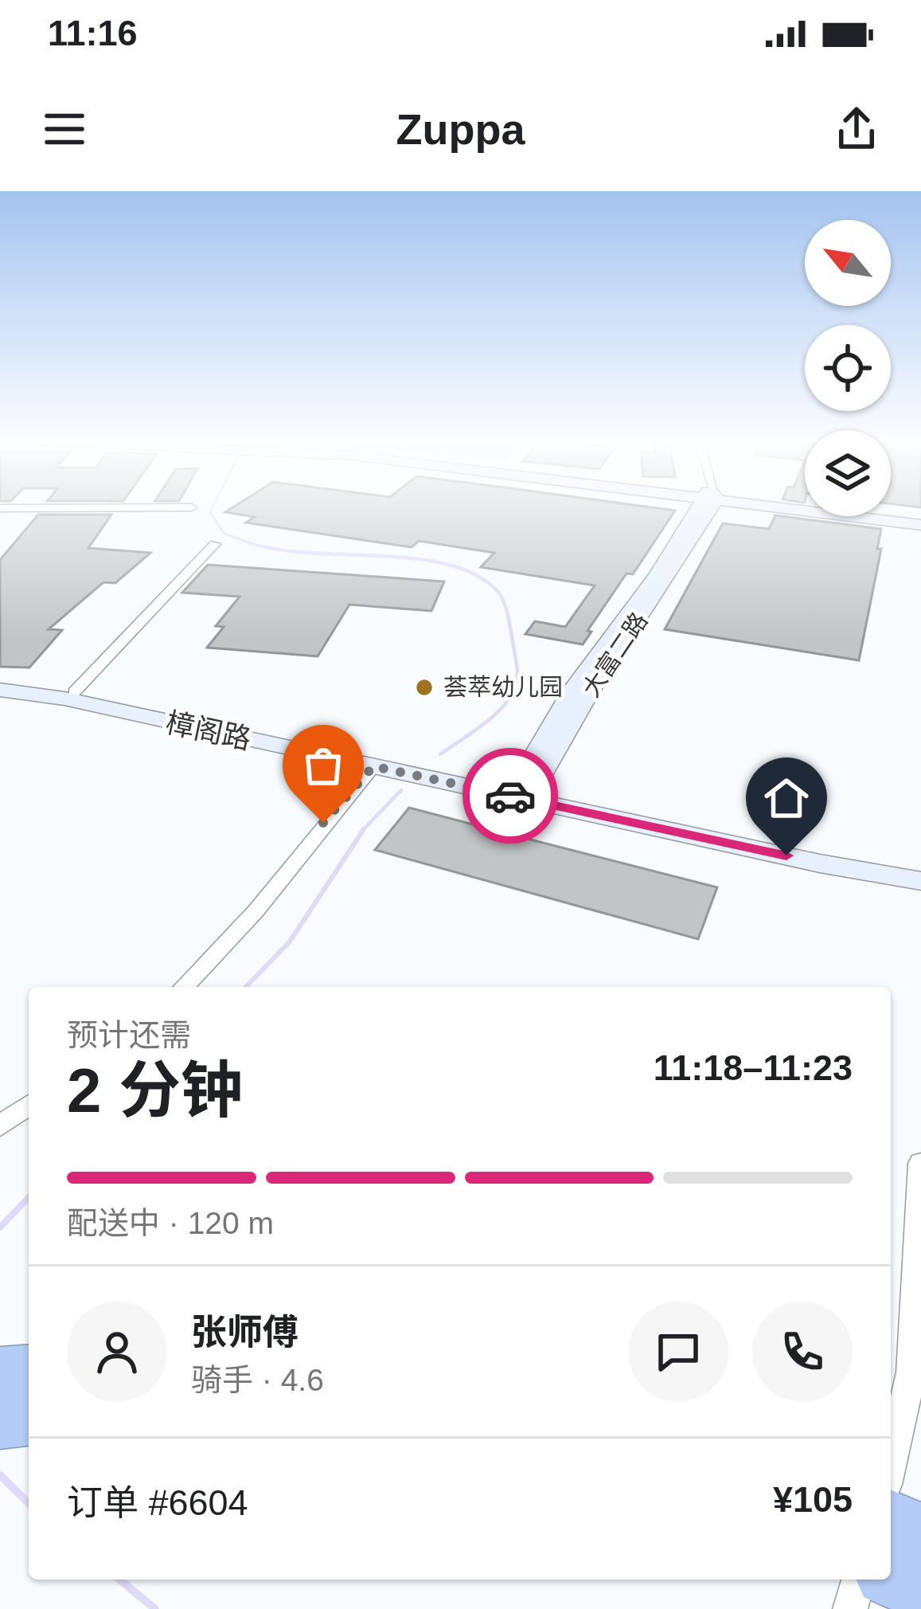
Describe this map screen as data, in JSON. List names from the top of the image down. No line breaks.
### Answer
{"streets":{"street":["大富二路","樟阁路"]},"crossings":[["大富二路","樟阁路"]],"places":["荟萃幼儿园"],"north":"top left","page":{"status":"11:16","header":"Zuppa","heading":["2 分钟","预计还需","11:18–11:23"],"panel":["张师傅","骑手 · 4.6","订单 #6604","¥105"],"bar":"配送中 · 120 m"}}
